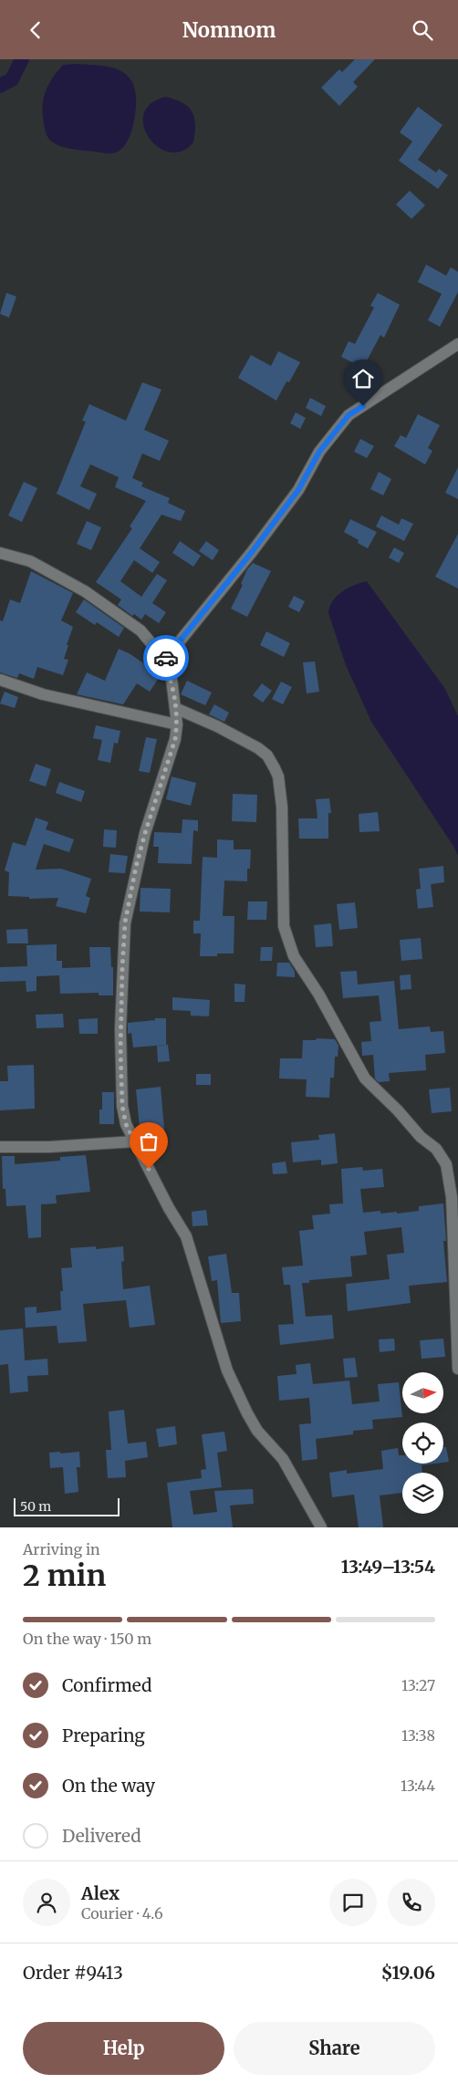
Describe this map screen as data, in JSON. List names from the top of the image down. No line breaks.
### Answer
{"scale_bar":"50 m","north":"right","page":{"header":"Nomnom","scale":"50 m","heading":["2 min","Arriving in","13:49–13:54"],"panel":["Alex","Courier · 4.6","Order #9413","$19.06"],"bar":"On the way · 150 m","list":[["Confirmed","13:27"],["Preparing","13:38"],["On the way","13:44"],"Delivered"],"buttons":["Help","Share"]}}
